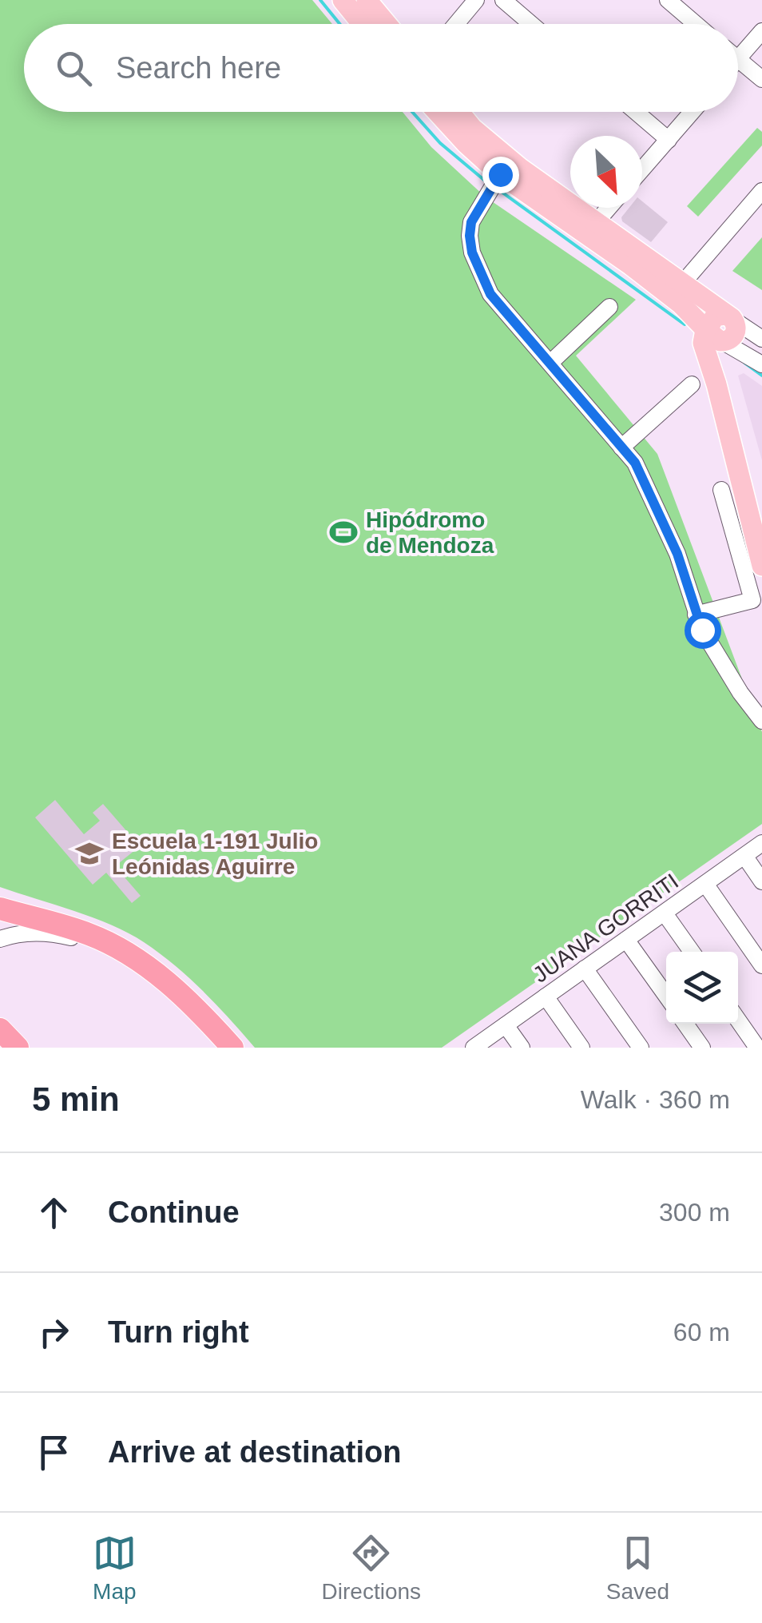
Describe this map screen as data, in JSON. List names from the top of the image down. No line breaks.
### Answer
{"streets":{"street":["JUANA GORRITI"]},"places":{"sports":["Hipódromo de Mendoza"],"school or university":["Escuela 1-191 Julio Leónidas Aguirre"]},"north":"bottom right","page":{"search":"Search here","heading":["5 min","Walk · 360 m"],"list":[["Continue","300 m"],["Turn right","60 m"],"Arrive at destination"],"nav":["Map","Directions","Saved"]}}
